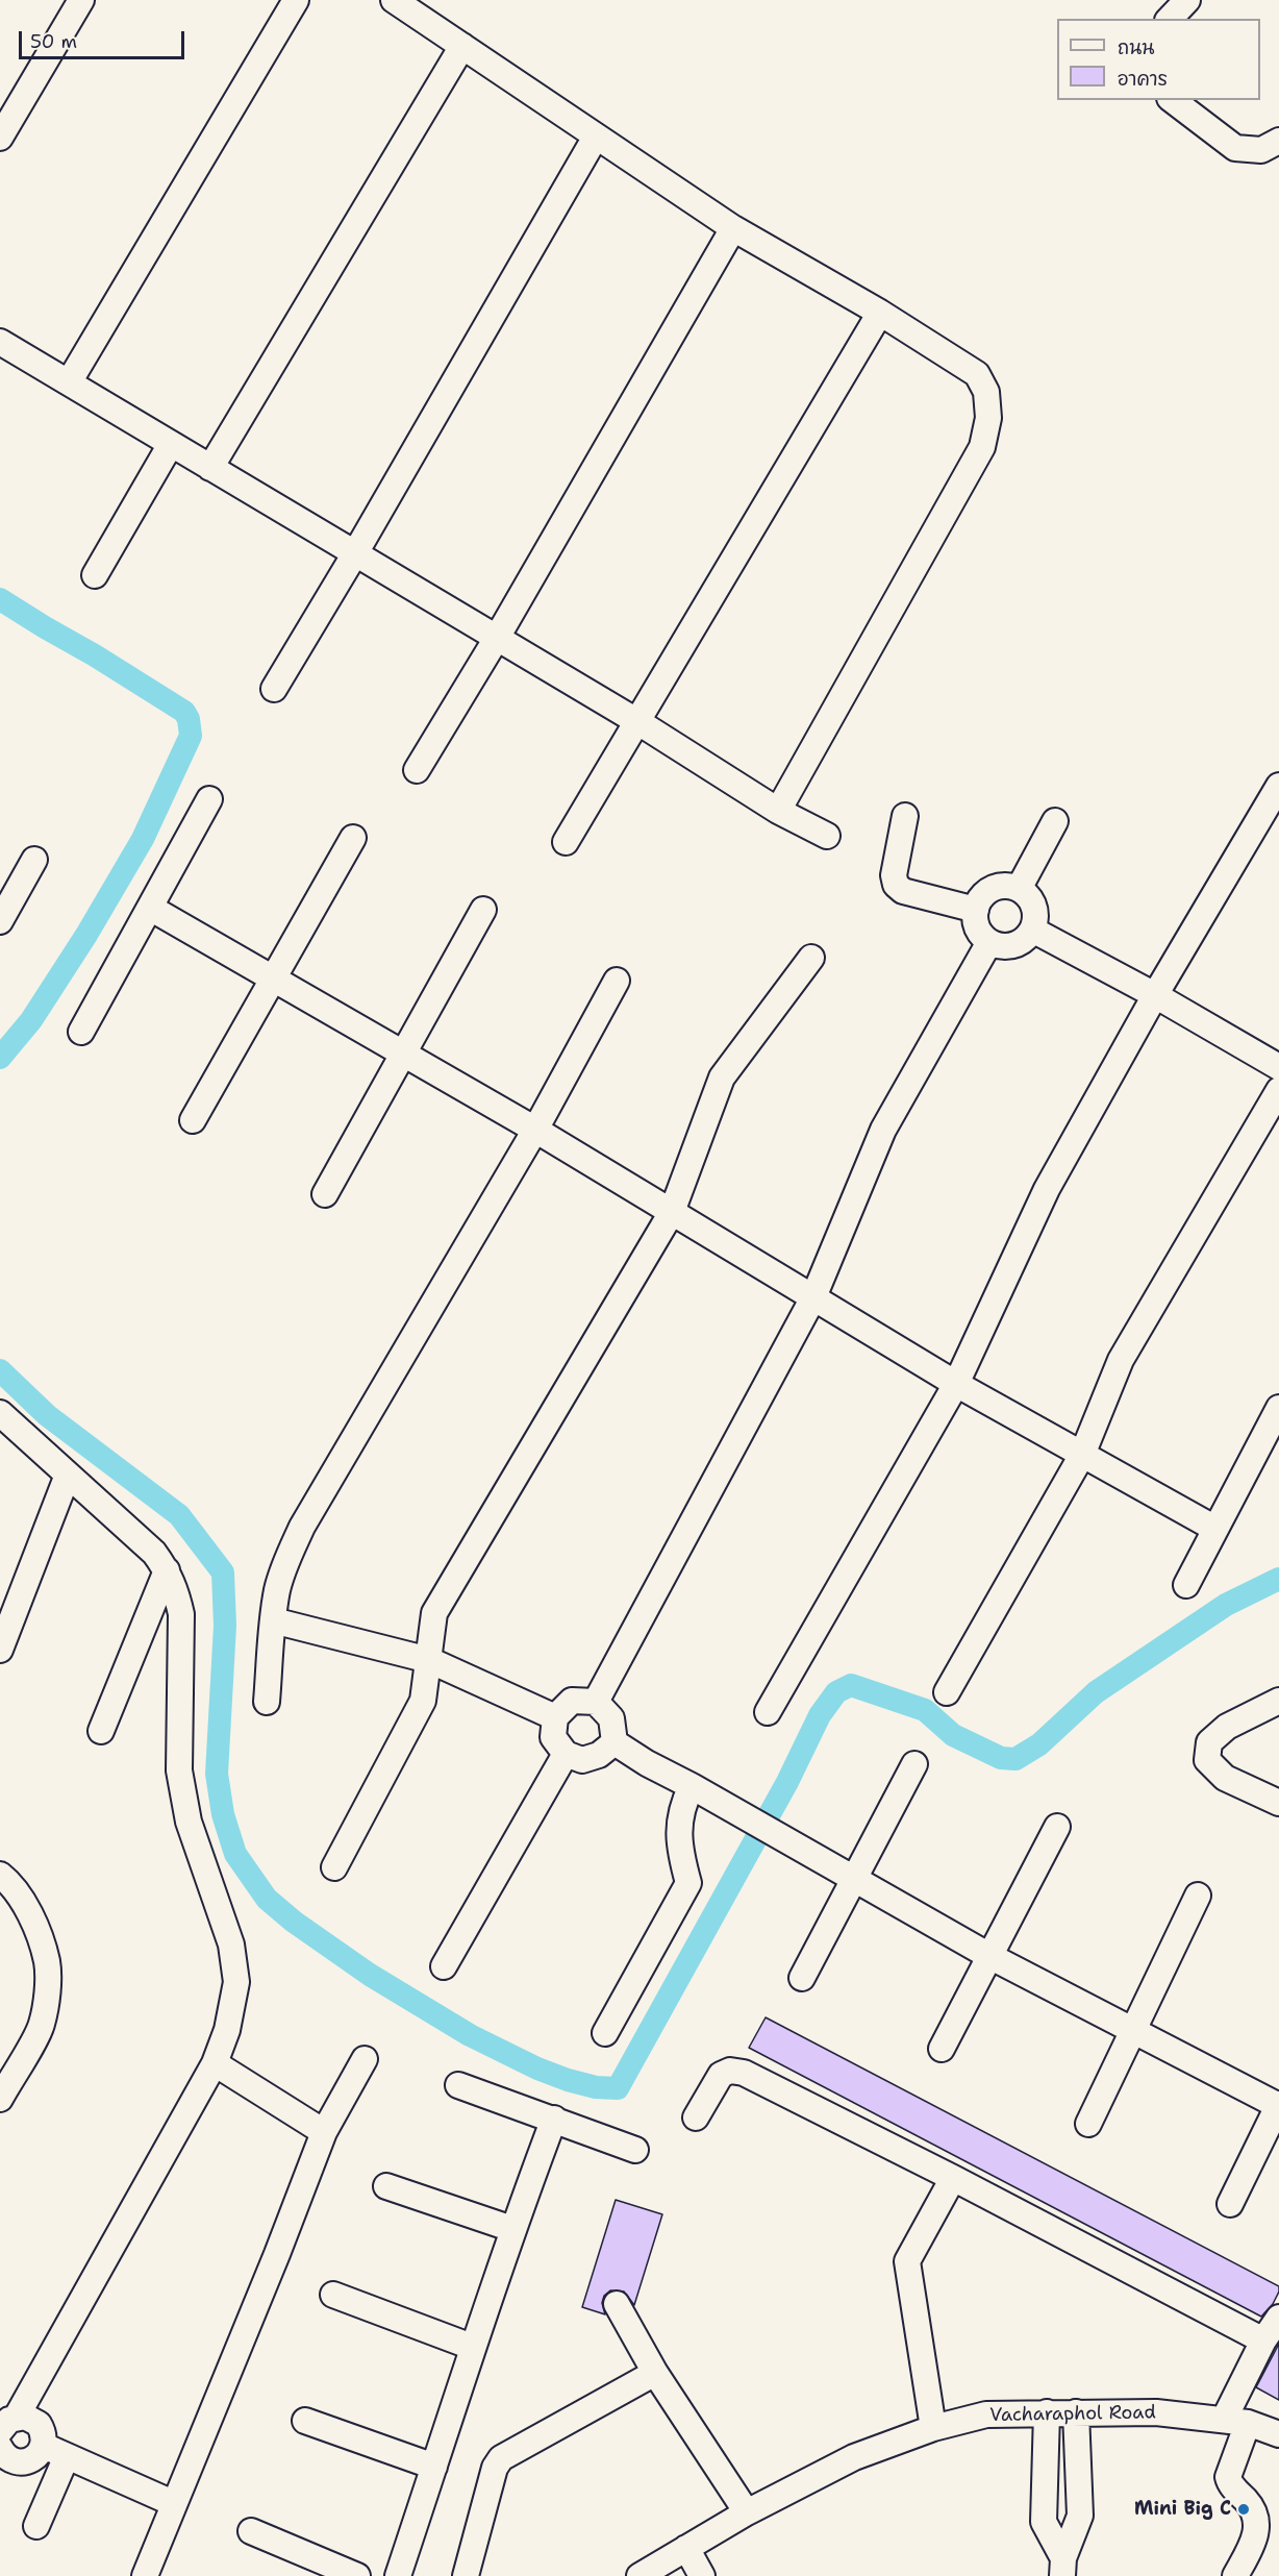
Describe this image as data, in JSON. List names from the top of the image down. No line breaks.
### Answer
{"streets":{"street":["Vacharaphol Road"]},"places":["Mini Big C"],"legend":["ถนน","อาคาร"],"scale_bar":"50 m"}
